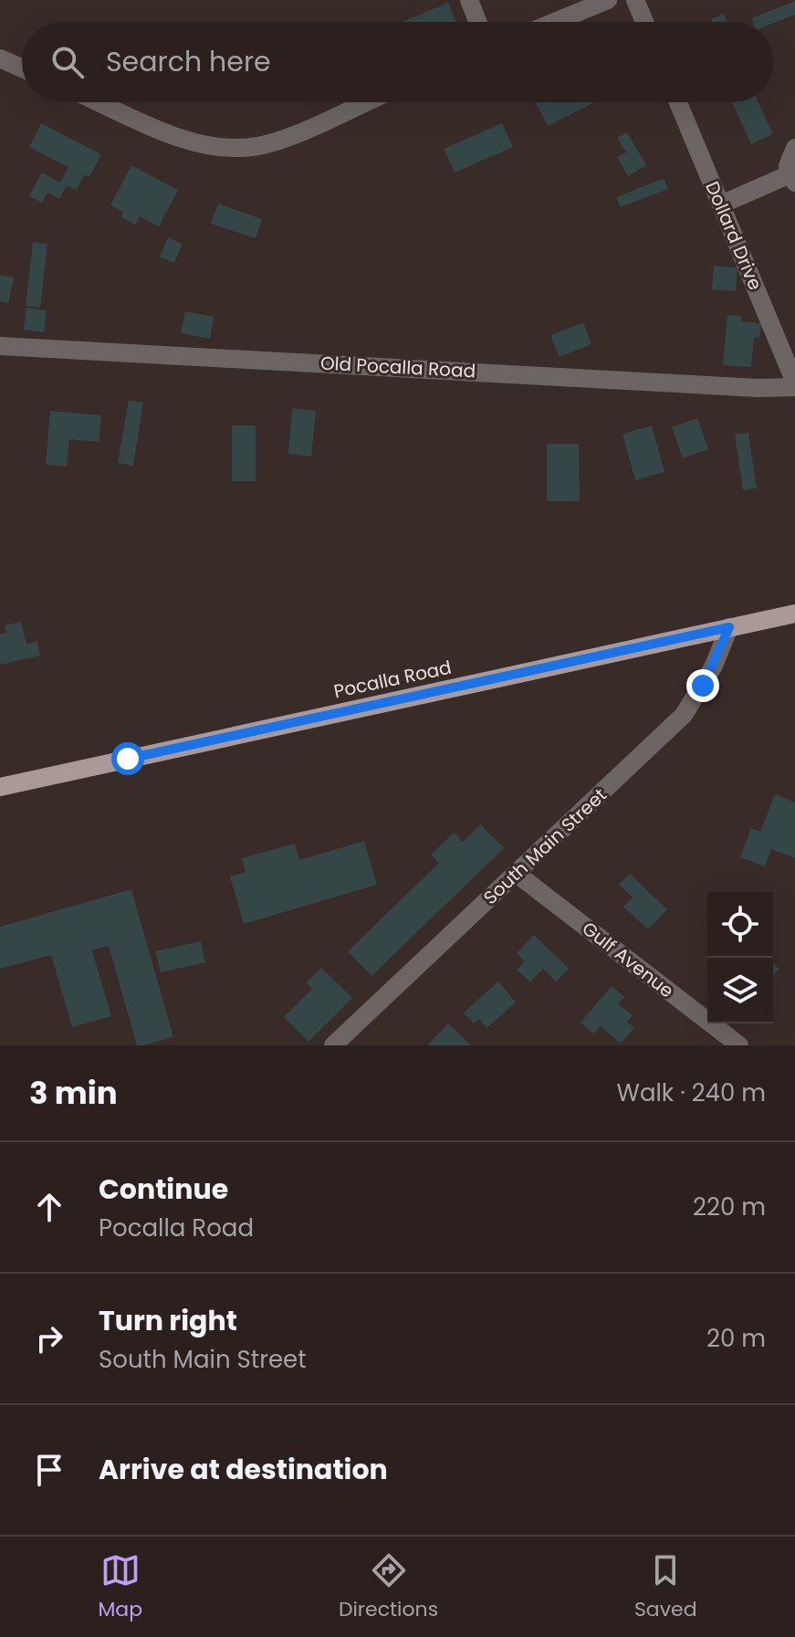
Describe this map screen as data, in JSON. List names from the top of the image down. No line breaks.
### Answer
{"streets":{"main road":["Pocalla Road"],"street":["Dollard Drive","Old Pocalla Road","South Main Street","Gulf Avenue"]},"crossings":[["Dollard Drive","Old Pocalla Road"],["Pocalla Road","South Main Street"],["South Main Street","Gulf Avenue"]],"page":{"search":"Search here","heading":["3 min","Walk · 240 m"],"list":[["Continue","Pocalla Road","220 m"],["Turn right","South Main Street","20 m"],"Arrive at destination"],"nav":["Map","Directions","Saved"]}}
